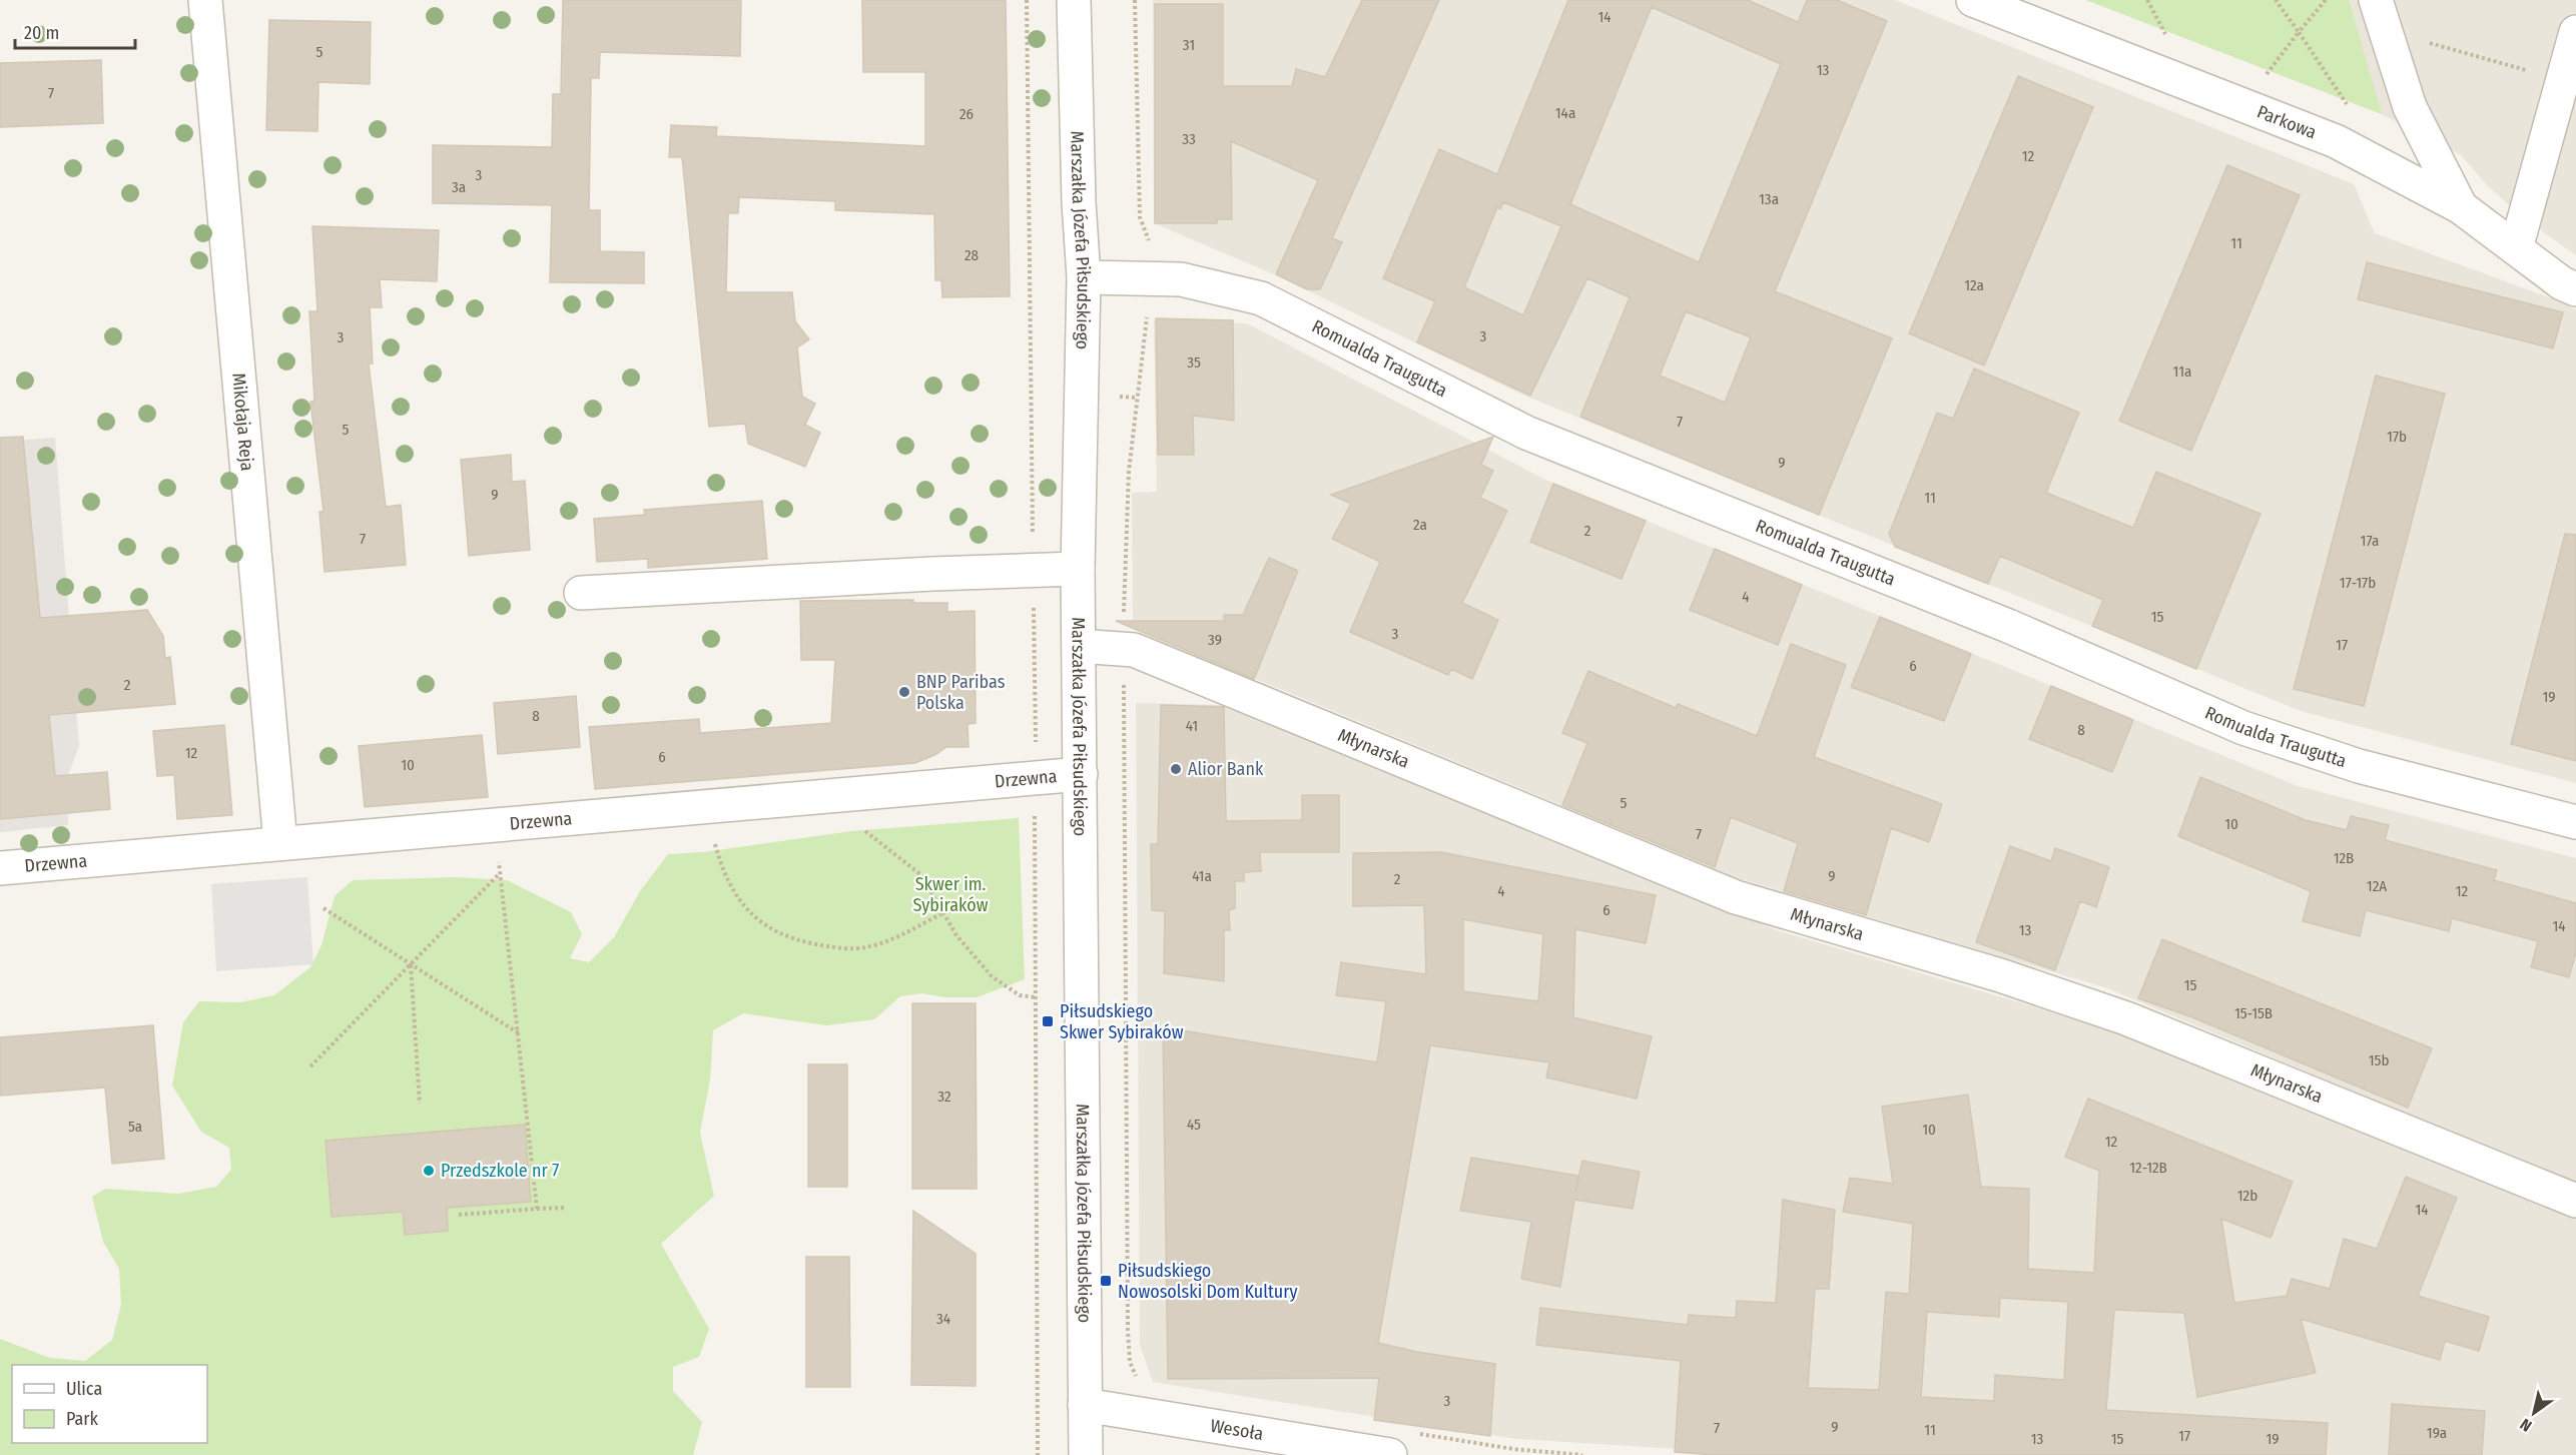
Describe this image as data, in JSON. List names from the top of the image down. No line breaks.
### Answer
{"streets":{"street":["Parkowa","Marszałka Józefa Piłsudskiego","Romualda Traugutta","Mikołaja Reja","Młynarska","Drzewna","Wesoła"]},"crossings":[["Marszałka Józefa Piłsudskiego","Romualda Traugutta"],["Marszałka Józefa Piłsudskiego","Młynarska"],["Marszałka Józefa Piłsudskiego","Drzewna"],["Marszałka Józefa Piłsudskiego","Wesoła"],["Mikołaja Reja","Drzewna"]],"parks":["Skwer im. Sybiraków"],"places":{"other":["BNP Paribas Polska","Alior Bank","Przedszkole nr 7"],"transit":["Piłsudskiego Skwer Sybiraków","Piłsudskiego Nowosolski Dom Kultury"]},"house_numbers":["14","31","5","13","7","14a","26","33","12","3","3a","13a","11","28","12a","3","3","35","11a","7","5","17b","9","9","11","2a","2","7","17a","17-17b","4","15","3","39","17","6","2","19","8","41","8","12","6","10","5","10","7","12B","41a","9","2","12A","4","12","6","14","13","15","15-15B","15b","32","45","5a","10","12","12-12B","12b","14","34","3","9","7","11","19a","17","13","15","19"],"legend":["Ulica","Park"],"scale_bar":"20 m","north":"bottom left"}
